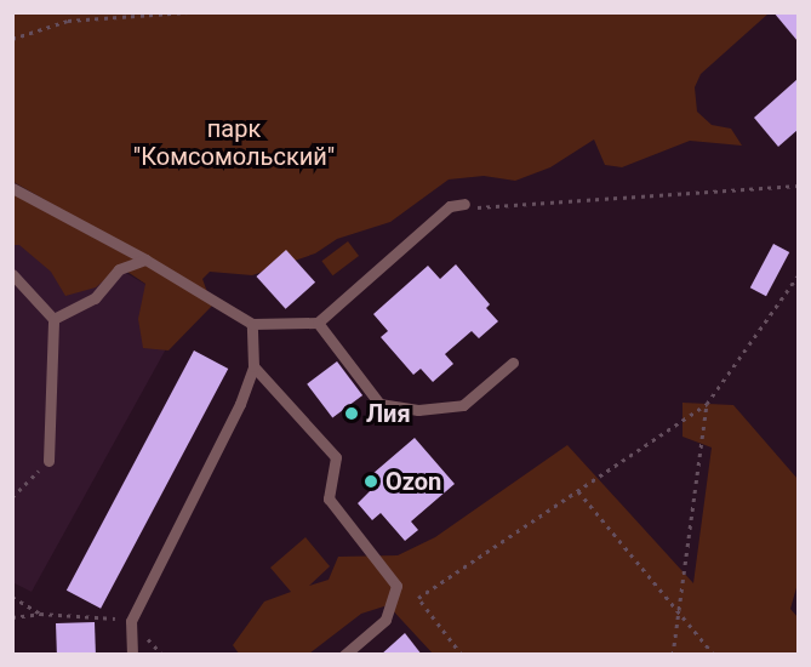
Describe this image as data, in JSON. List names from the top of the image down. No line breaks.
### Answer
{"parks":["парк \"Комсомольский\""],"places":["Лия","Ozon"]}
